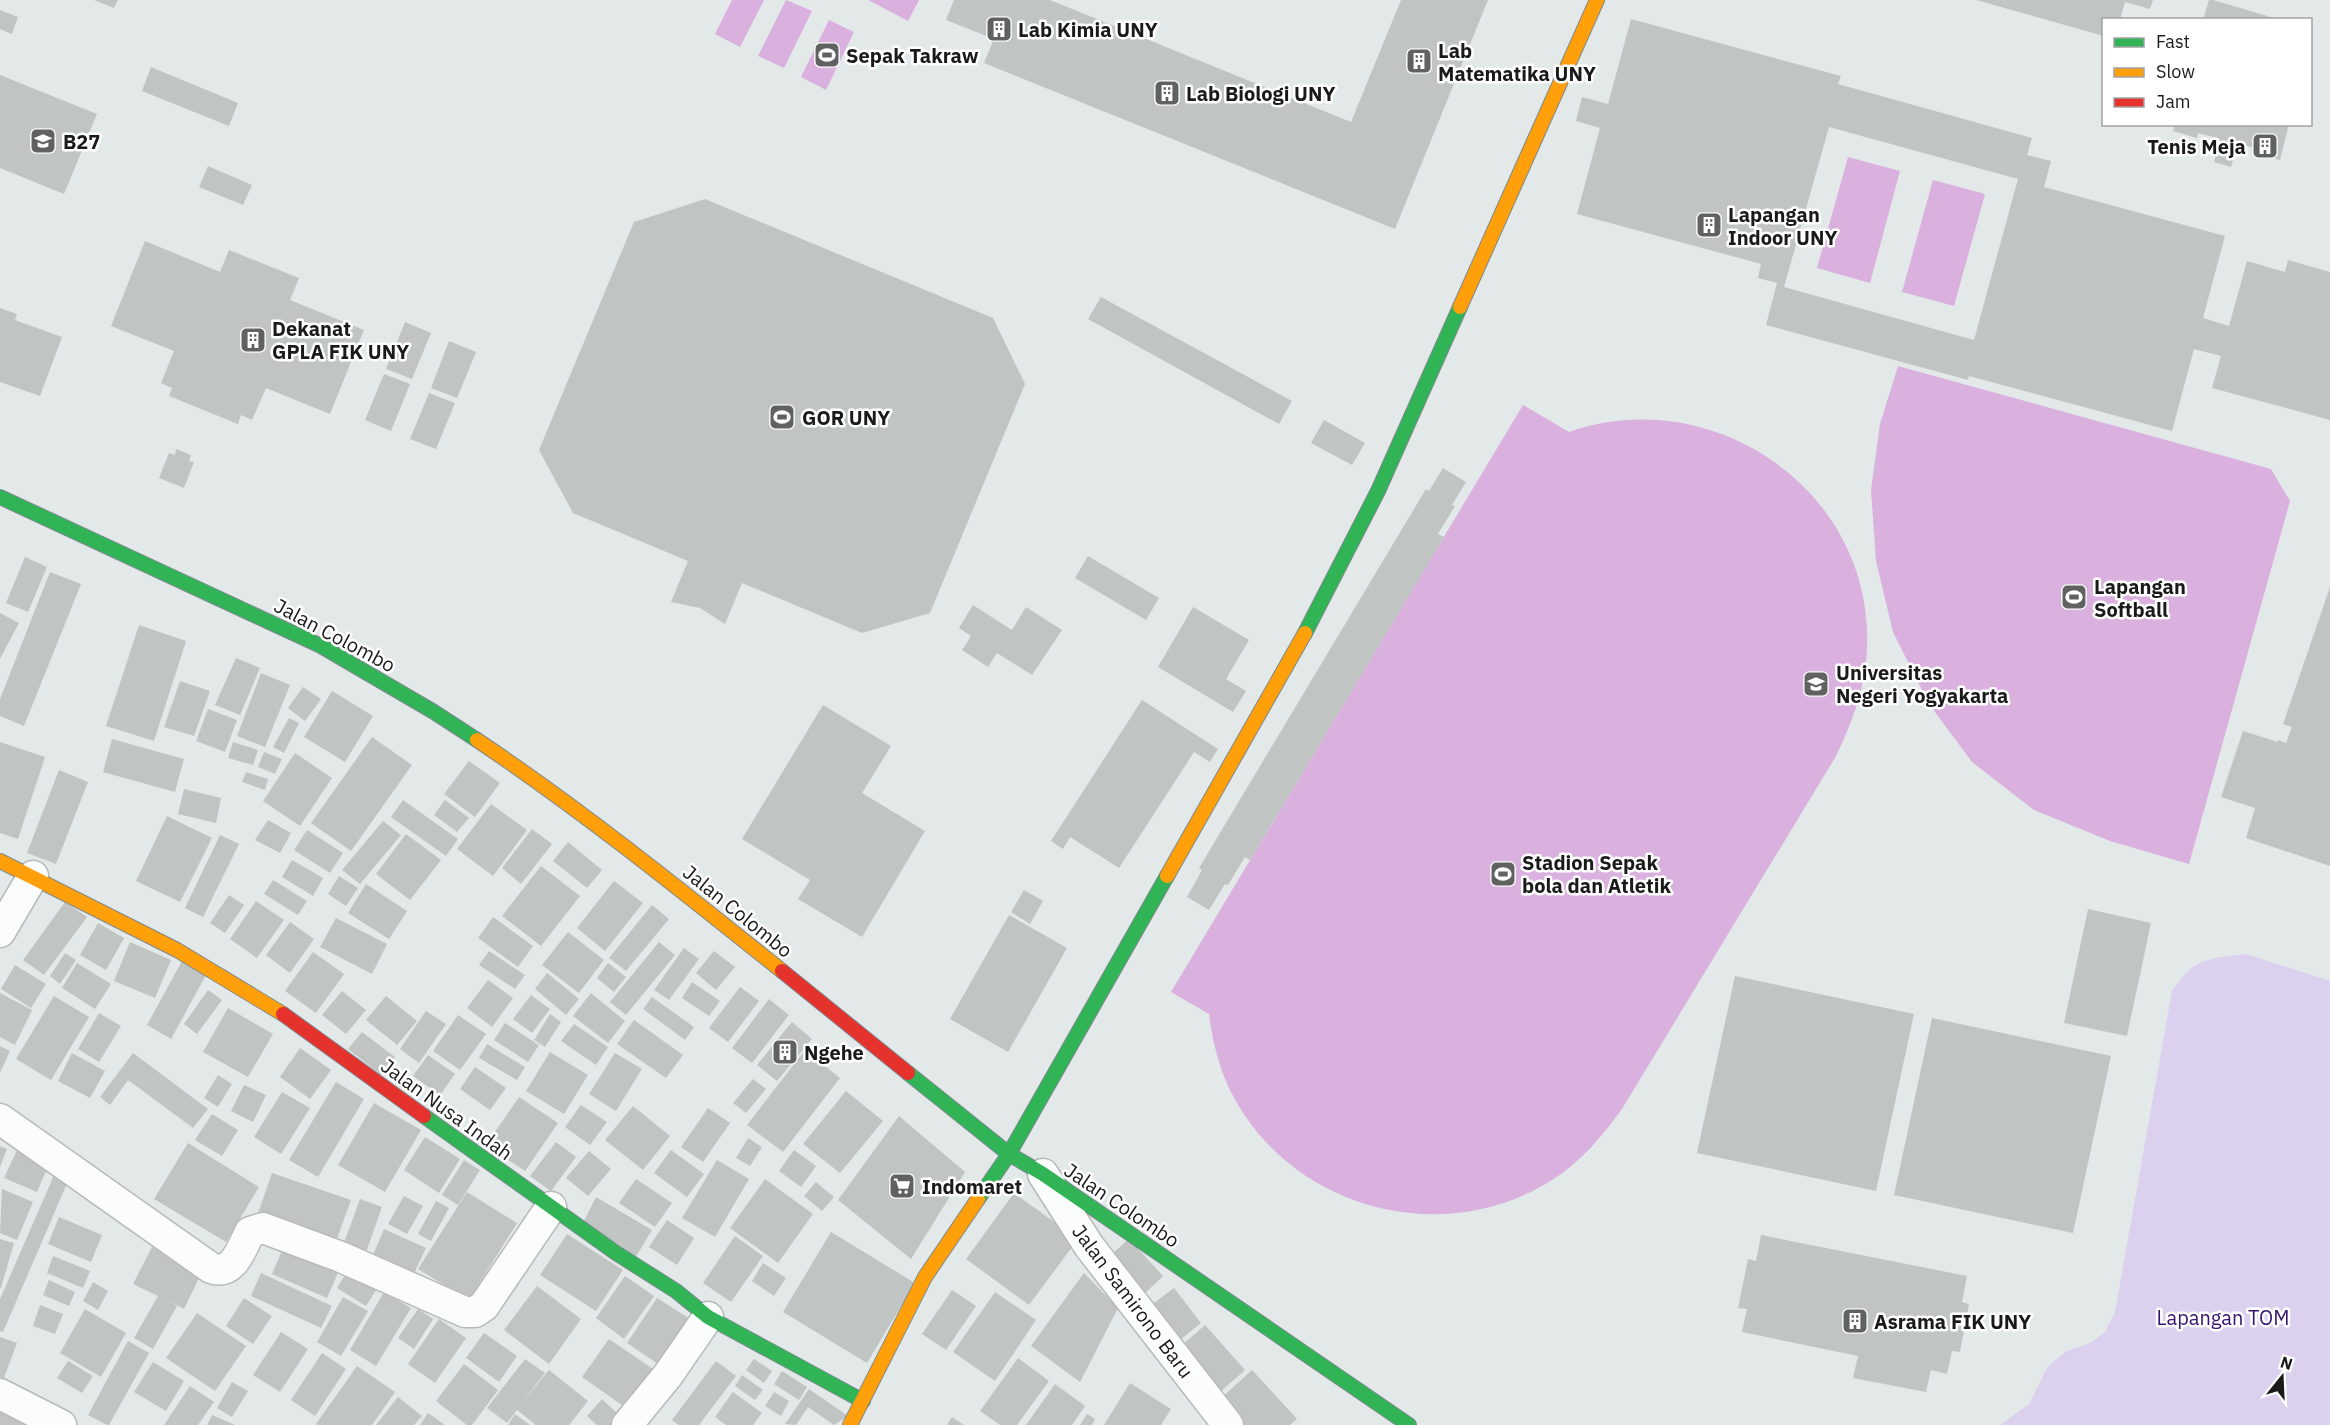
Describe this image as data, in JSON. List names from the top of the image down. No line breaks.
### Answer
{"streets":{"street":["Jalan Colombo","Jalan Nusa Indah","Jalan Samirono Baru"]},"crossings":[["Jalan Colombo","Jalan Samirono Baru"]],"parks":["Lapangan TOM"],"places":{"building":["Lab Kimia UNY","Lab Matematika UNY","Lab Biologi UNY","Tenis Meja","Lapangan Indoor UNY","Dekanat GPLA FIK UNY","Ngehe","Asrama FIK UNY"],"sports":["Sepak Takraw","GOR UNY","Lapangan Softball","Stadion Sepak bola dan Atletik"],"school or university":["B27","Universitas Negeri Yogyakarta"],"supermarket":["Indomaret"]},"legend":["Fast","Slow","Jam"],"north":"top"}
